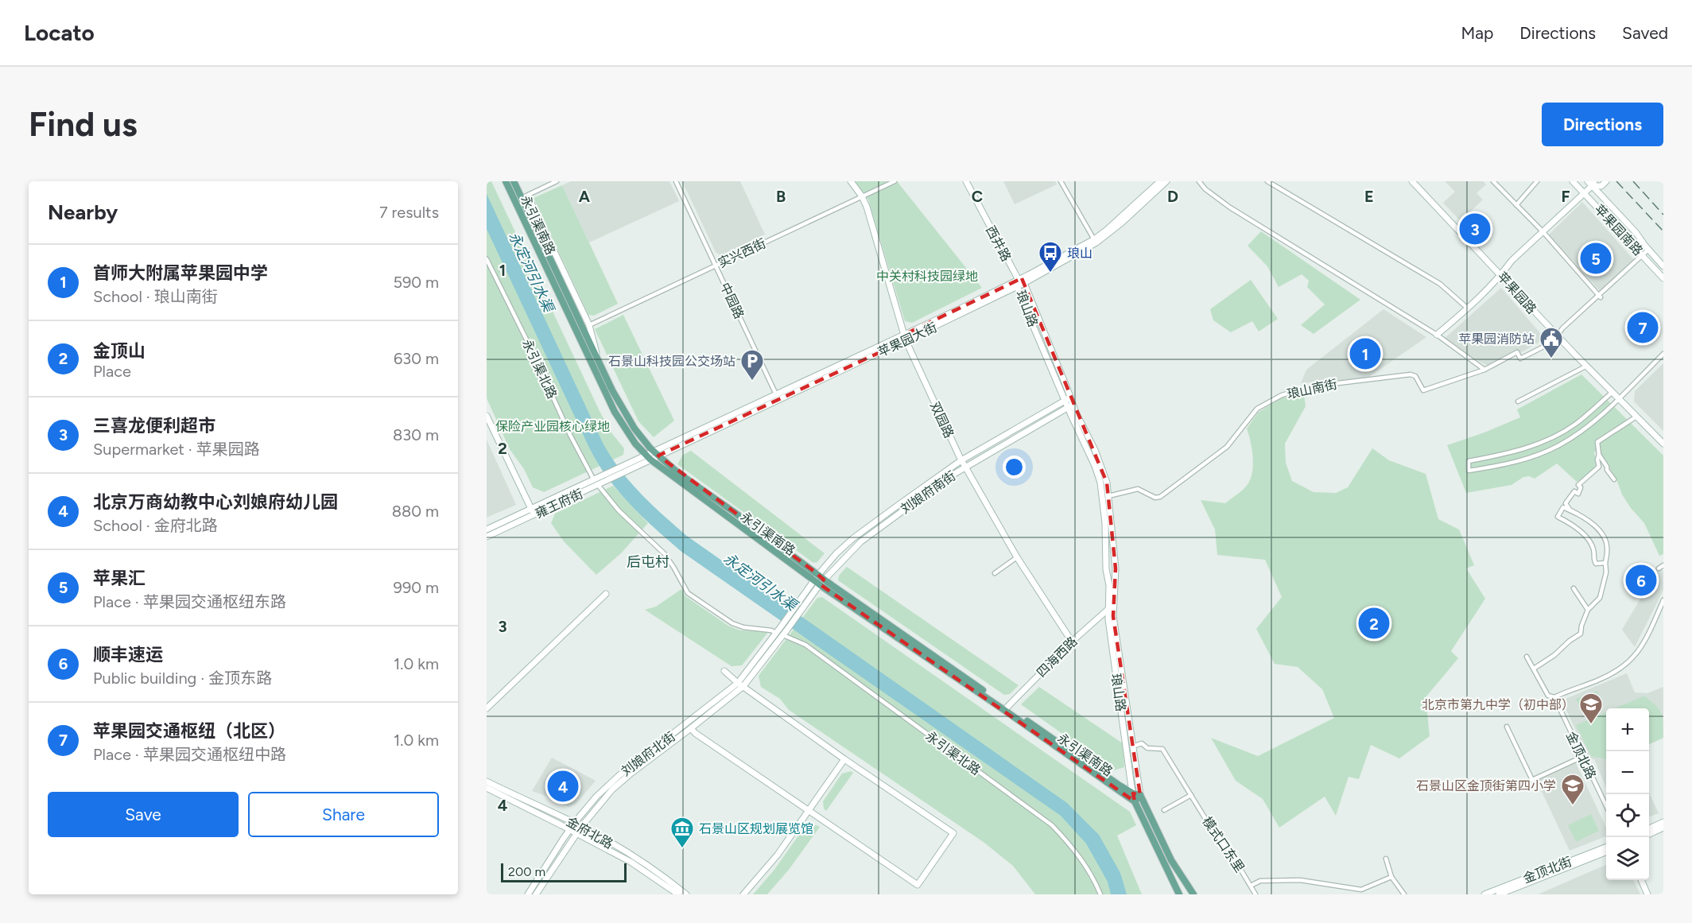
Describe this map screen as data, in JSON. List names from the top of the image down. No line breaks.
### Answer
{"streets":{"main road":["永引渠南路","苹果园南路","西井路","苹果园路","琅山路","苹果园大街","双园路","刘娘府南街","雍王府街","四海西路","刘娘府北街","金府北路","金顶北街"],"street":["实兴西街","中园路","永引渠北路","琅山南街","金顶北路","模式口东里"]},"crossings":[["永引渠南路","琅山路"],["永引渠南路","苹果园大街"],["永引渠南路","刘娘府南街"],["永引渠南路","四海西路"],["西井路","琅山路"],["西井路","苹果园大街"],["实兴西街","中园路"],["实兴西街","双园路"],["苹果园路","琅山南街"],["中园路","苹果园大街"],["琅山路","苹果园大街"],["琅山路","琅山南街"],["琅山路","刘娘府南街"],["琅山路","四海西路"],["琅山路","模式口东里"],["苹果园大街","双园路"],["苹果园大街","雍王府街"],["永引渠北路","雍王府街"],["永引渠北路","刘娘府北街"],["双园路","刘娘府南街"],["双园路","四海西路"],["刘娘府北街","金府北路"]],"districts":["后屯村"],"water":["永定河引水渠"],"parks":["中关村科技园绿地","保险产业园核心绿地"],"places":{"bus stop":["琅山"],"public building":["苹果园消防站"],"parking":["石景山科技园公交场站"],"school or university":["北京市第九中学（初中部）","石景山区金顶街第四小学"],"museum":["石景山区规划展览馆"]},"scale_bar":"200 m","page":{"header":"Locato","nav":["Map","Directions","Saved"],"buttons":["Directions",["Save","Share"]],"title":"Find us","heading":["Nearby","7 results"],"pins":["3","5","7","1","6","2","4"],"list":[{"mark":"1","name":"首师大附属苹果园中学","note":"School · 琅山南街","value":"590 m"},{"mark":"2","name":"金顶山","note":"Place","value":"630 m"},{"mark":"3","name":"三喜龙便利超市","note":"Supermarket · 苹果园路","value":"830 m"},{"mark":"4","name":"北京万商幼教中心刘娘府幼儿园","note":"School · 金府北路","value":"880 m"},{"mark":"5","name":"苹果汇","note":"Place · 苹果园交通枢纽东路","value":"990 m"},{"mark":"6","name":"顺丰速运","note":"Public building · 金顶东路","value":"1.0 km"},{"mark":"7","name":"苹果园交通枢纽（北区）","note":"Place · 苹果园交通枢纽中路","value":"1.0 km"}],"map_buttons":["+","−"],"scale":"200 m"},"grid":{"columns":["A","B","C","D","E","F"],"rows":["1","2","3","4"]}}
